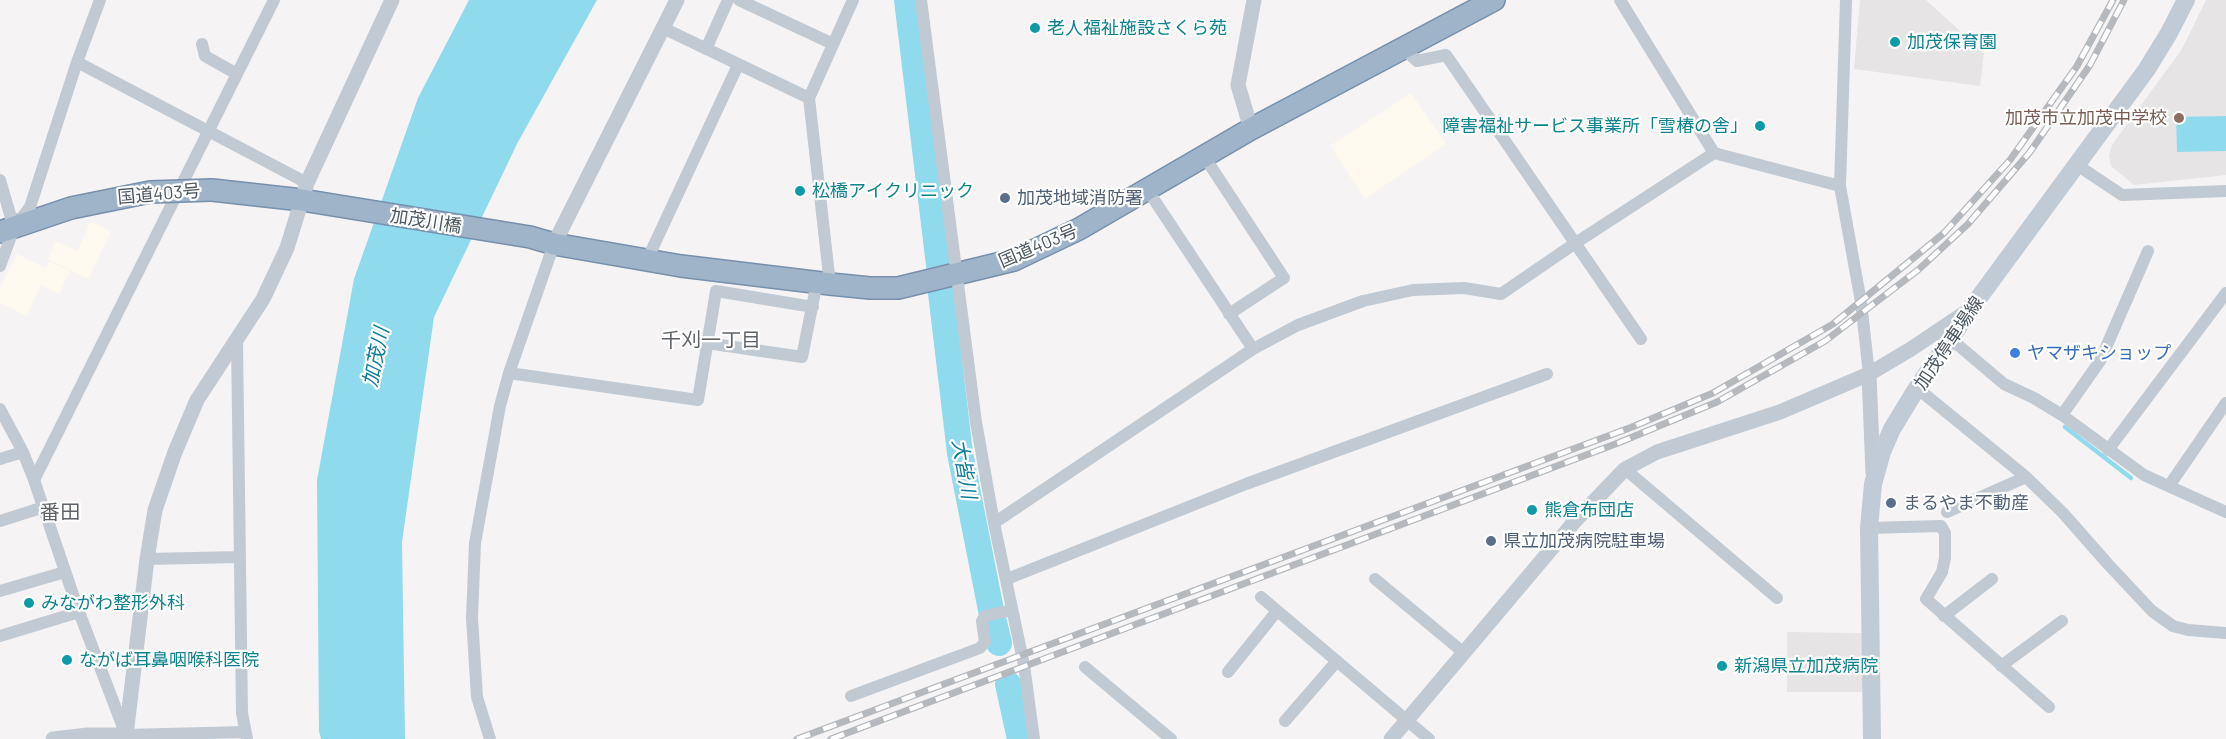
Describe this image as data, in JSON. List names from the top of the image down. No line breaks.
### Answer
{"streets":{"highway":["国道403号","加茂川橋"],"main road":["加茂停車場線"]},"crossings":[["国道403号","加茂川橋"]],"districts":["千刈一丁目","番田"],"water":["加茂川","大皆川"],"places":["老人福祉施設さくら苑","加茂保育園","加茂市立加茂中学校","障害福祉サービス事業所「雪椿の舎」","松橋アイクリニック","加茂地域消防署","ヤマザキショップ","まるやま不動産","熊倉布団店","県立加茂病院駐車場","みながわ整形外科","ながば耳鼻咽喉科医院","新潟県立加茂病院"]}
